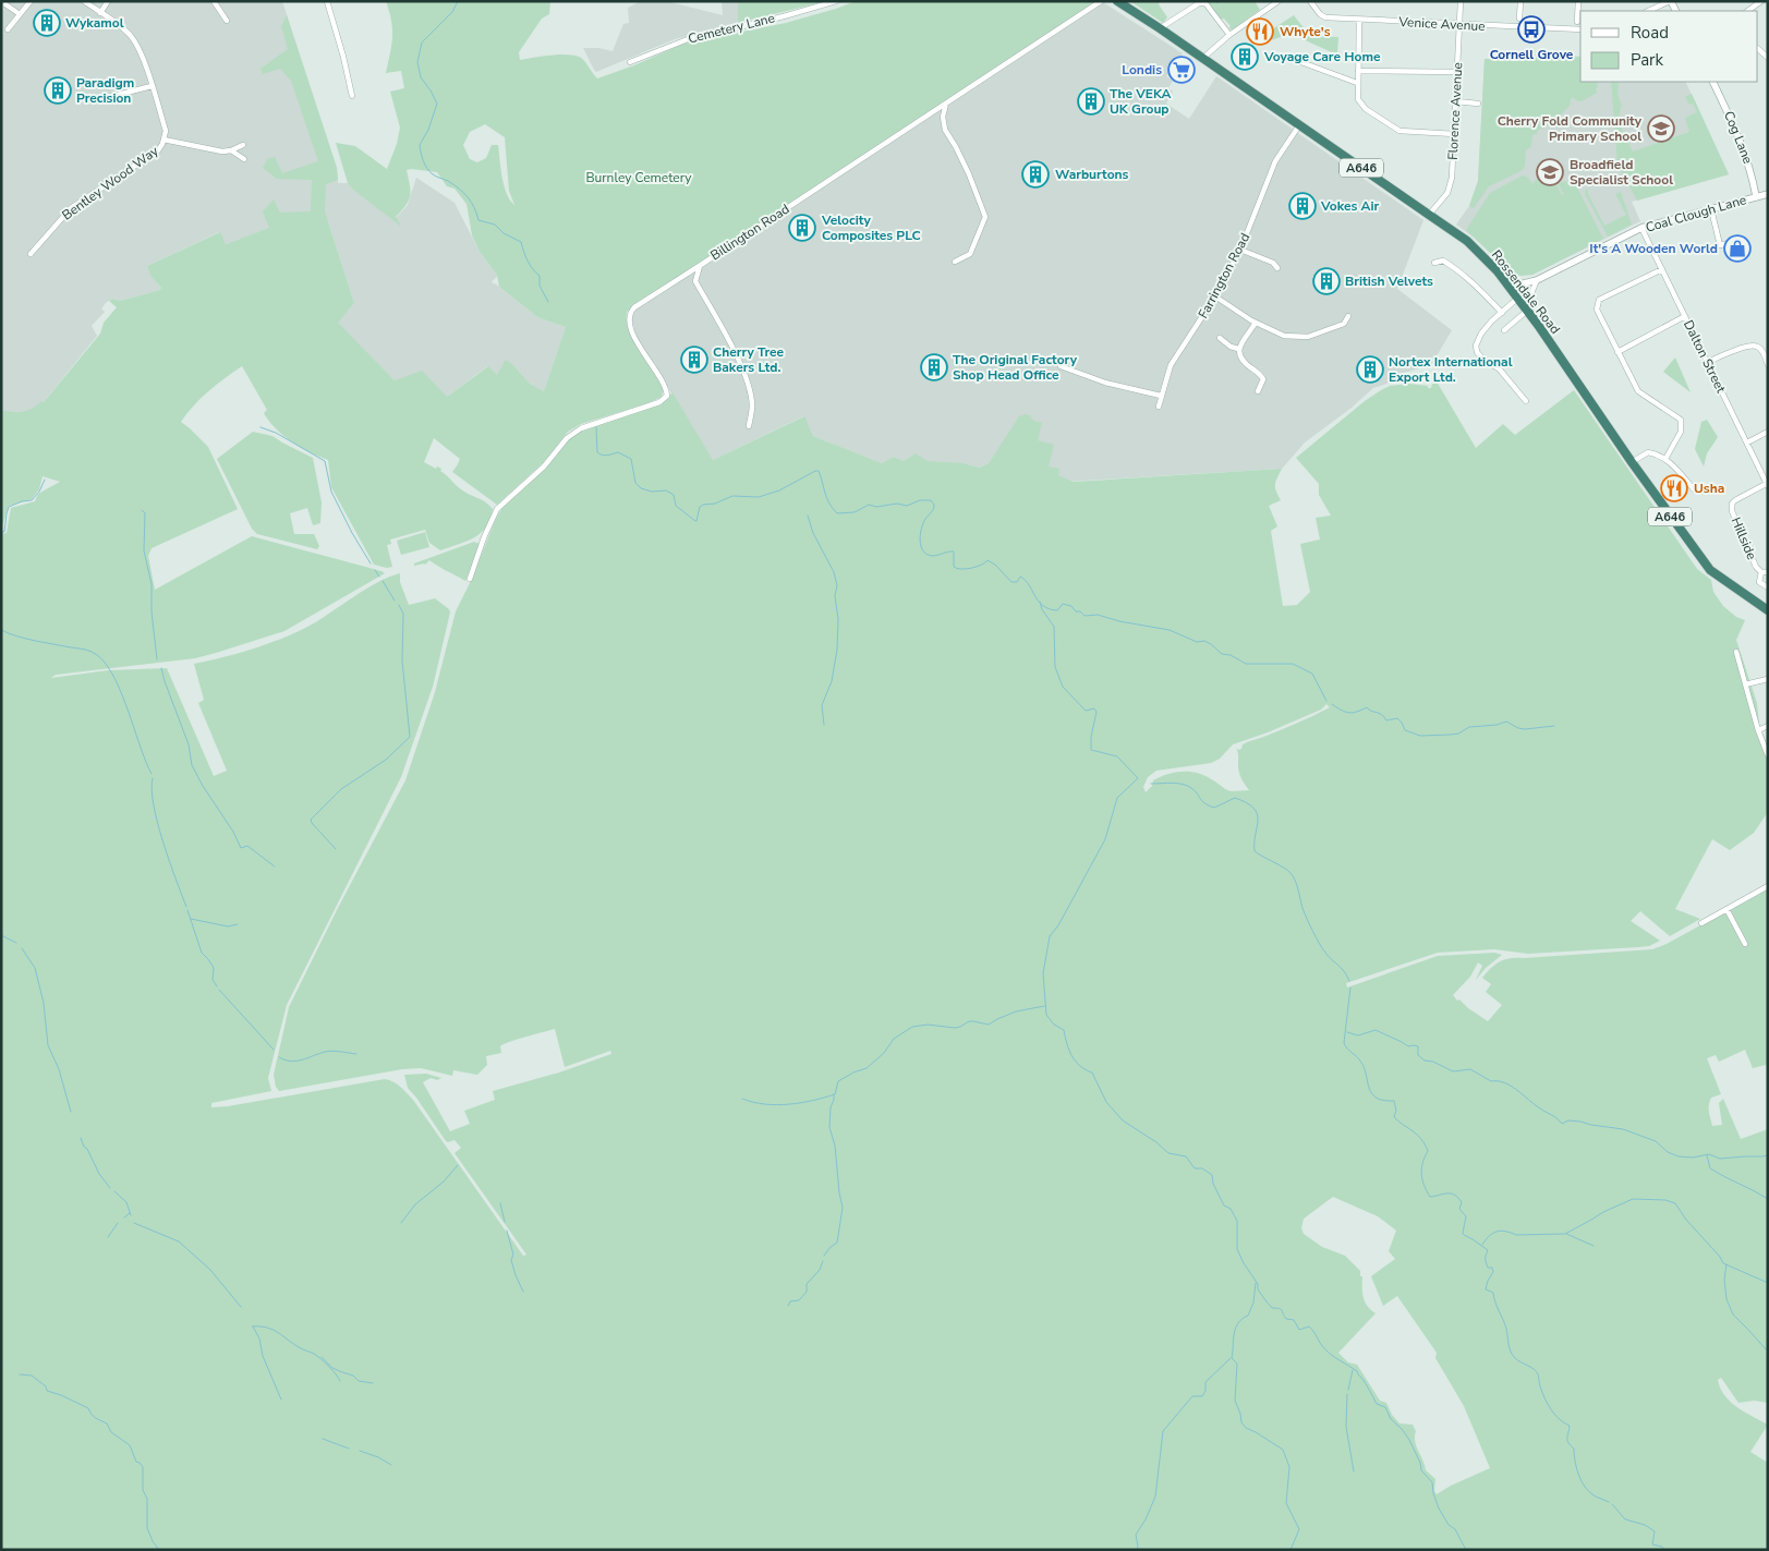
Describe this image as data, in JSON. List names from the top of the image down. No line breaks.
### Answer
{"streets":{"highway":["A646","Rossendale Road"],"street":["Venice Avenue","Cemetery Lane","Florence Avenue","Cog Lane","Bentley Wood Way","Coal Clough Lane","Billington Road","Farrington Road","Dalton Street","Hillside"]},"crossings":[["Venice Avenue","Florence Avenue"],["Florence Avenue","Rossendale Road"],["Cog Lane","Coal Clough Lane"],["Coal Clough Lane","Rossendale Road"],["Coal Clough Lane","Dalton Street"],["Farrington Road","Rossendale Road"],["Dalton Street","Hillside"]],"parks":["Burnley Cemetery"],"places":{"building":["Wykamol","Voyage Care Home","Paradigm Precision","The VEKA UK Group","Warburtons","Vokes Air","Velocity Composites PLC","British Velvets","Cherry Tree Bakers Ltd.","The Original Factory Shop Head Office","Nortex International Export Ltd."],"bus stop":["Cornell Grove"],"restaurant":["Whyte's","Usha"],"supermarket":["Londis"],"school or university":["Cherry Fold Community Primary School","Broadfield Specialist School"],"shop":["It's A Wooden World"]},"legend":["Road","Park"]}
